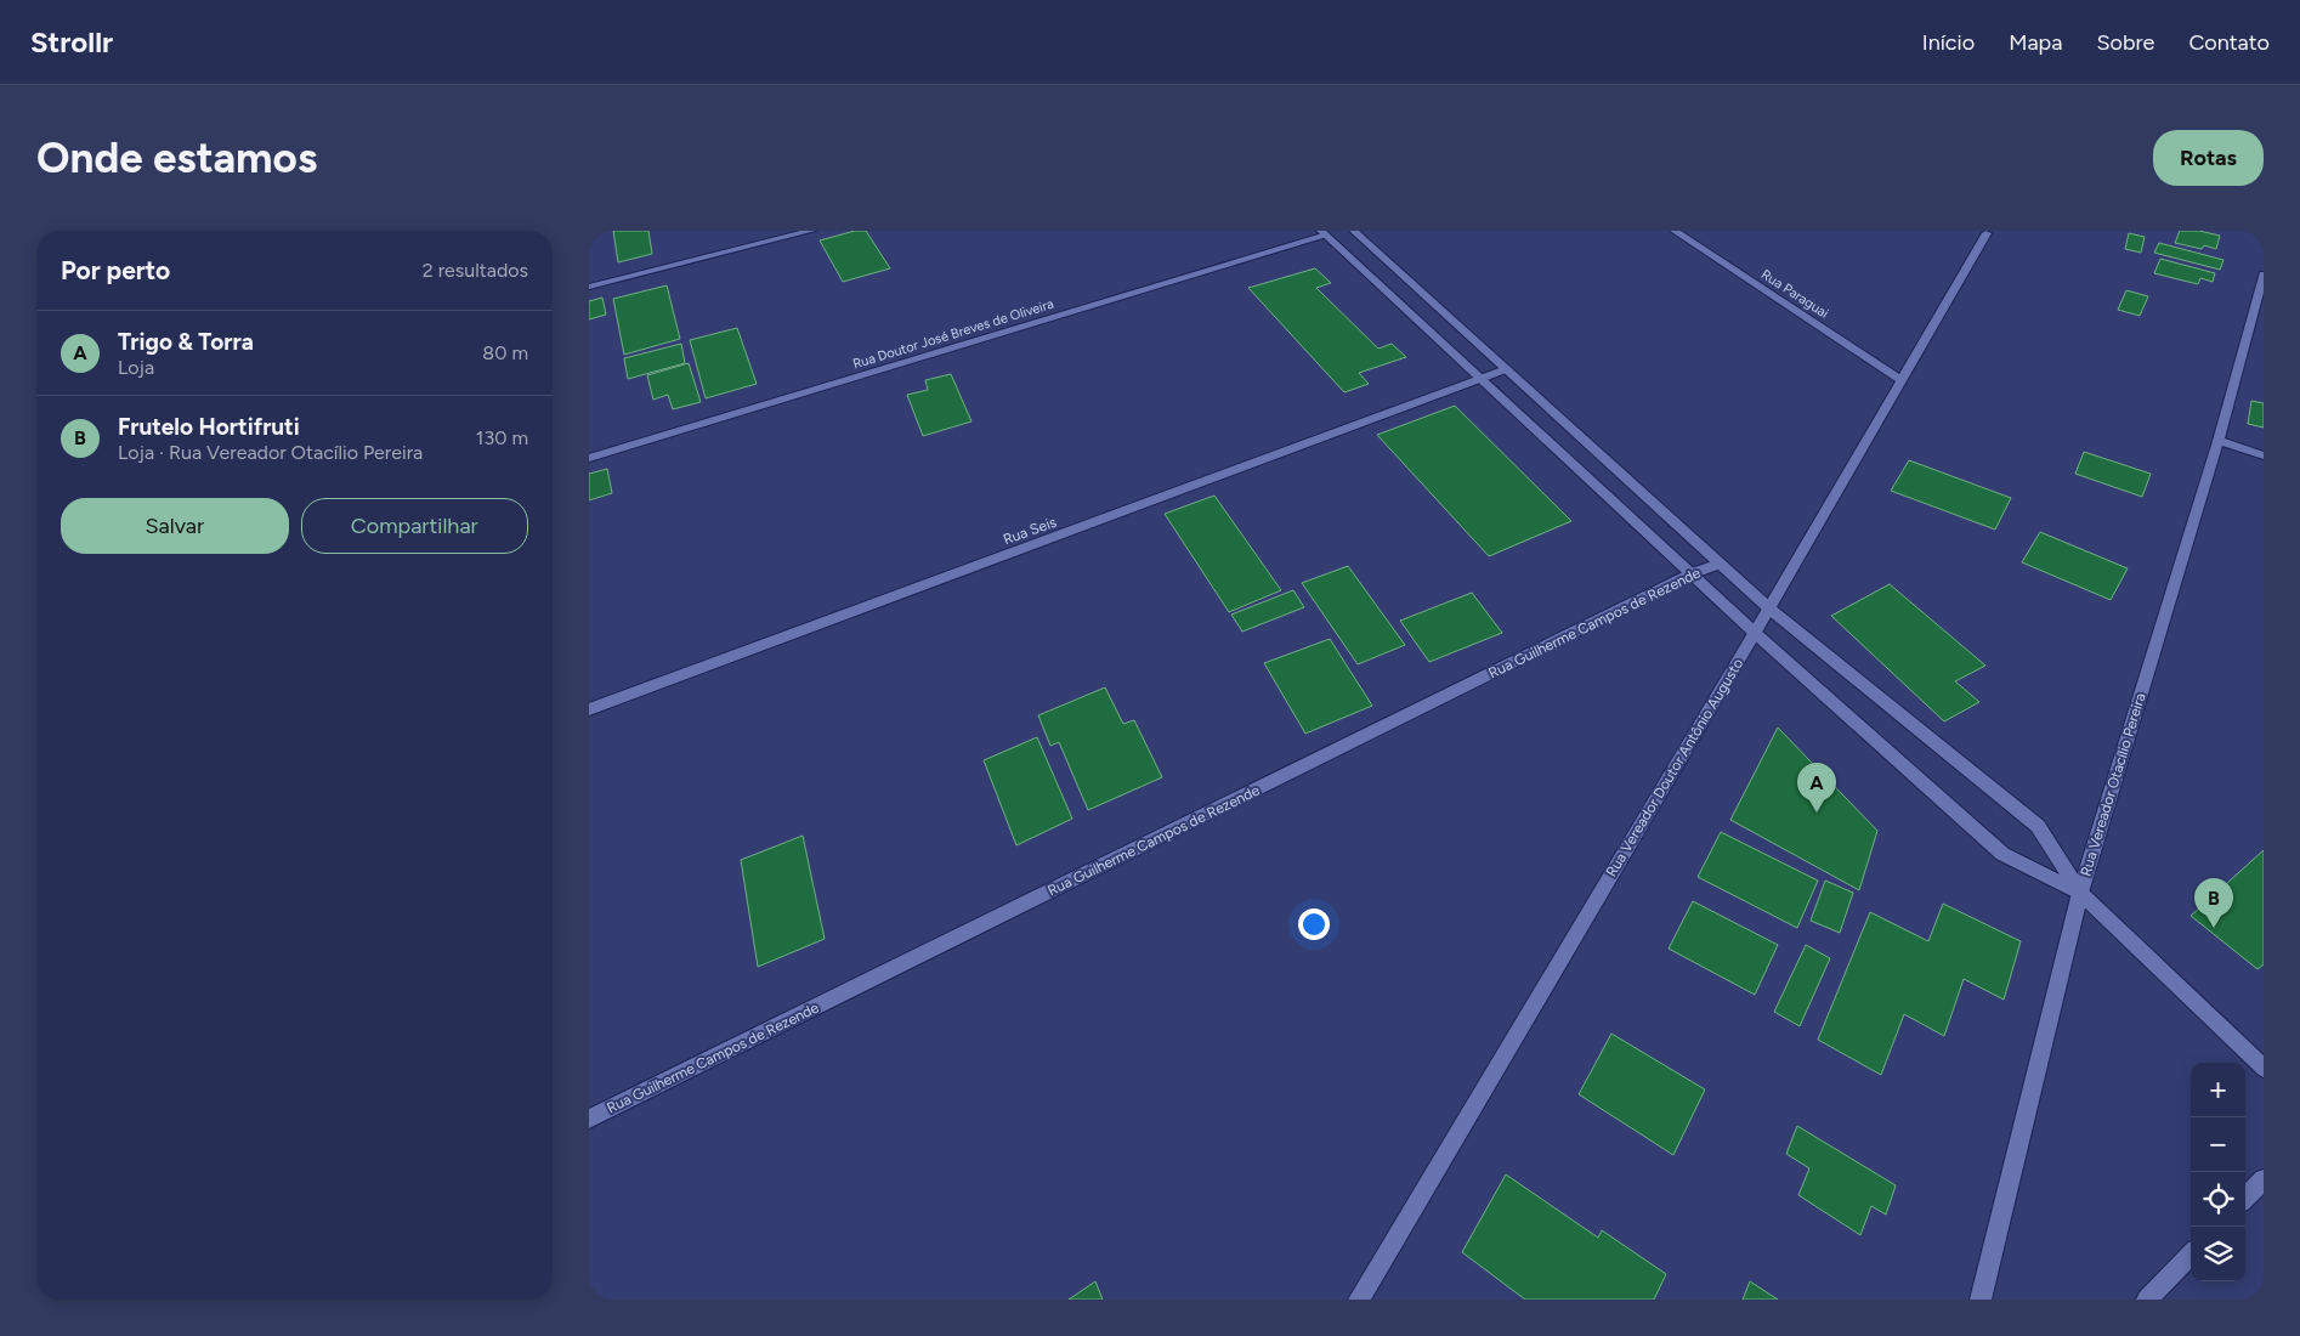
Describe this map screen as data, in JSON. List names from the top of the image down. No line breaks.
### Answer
{"streets":{"street":["Rua Paraguai","Rua Doutor José Breves de Oliveira","Rua Seis","Rua Guilherme Campos de Rezende","Rua Vereador Doutor Antônio Augusto","Rua Vereador Otacílio Pereira"]},"crossings":[["Rua Paraguai","Rua Vereador Doutor Antônio Augusto"]],"page":{"header":"Strollr","nav":["Início","Mapa","Sobre","Contato"],"buttons":["Rotas",["Salvar","Compartilhar"]],"title":"Onde estamos","heading":["Por perto","2 resultados"],"list":[{"mark":"A","name":"Trigo & Torra","note":"Loja","value":"80 m"},{"mark":"B","name":"Frutelo Hortifruti","note":"Loja · Rua Vereador Otacílio Pereira","value":"130 m"}],"pins":["A","B"],"map_buttons":["+","−"]}}
